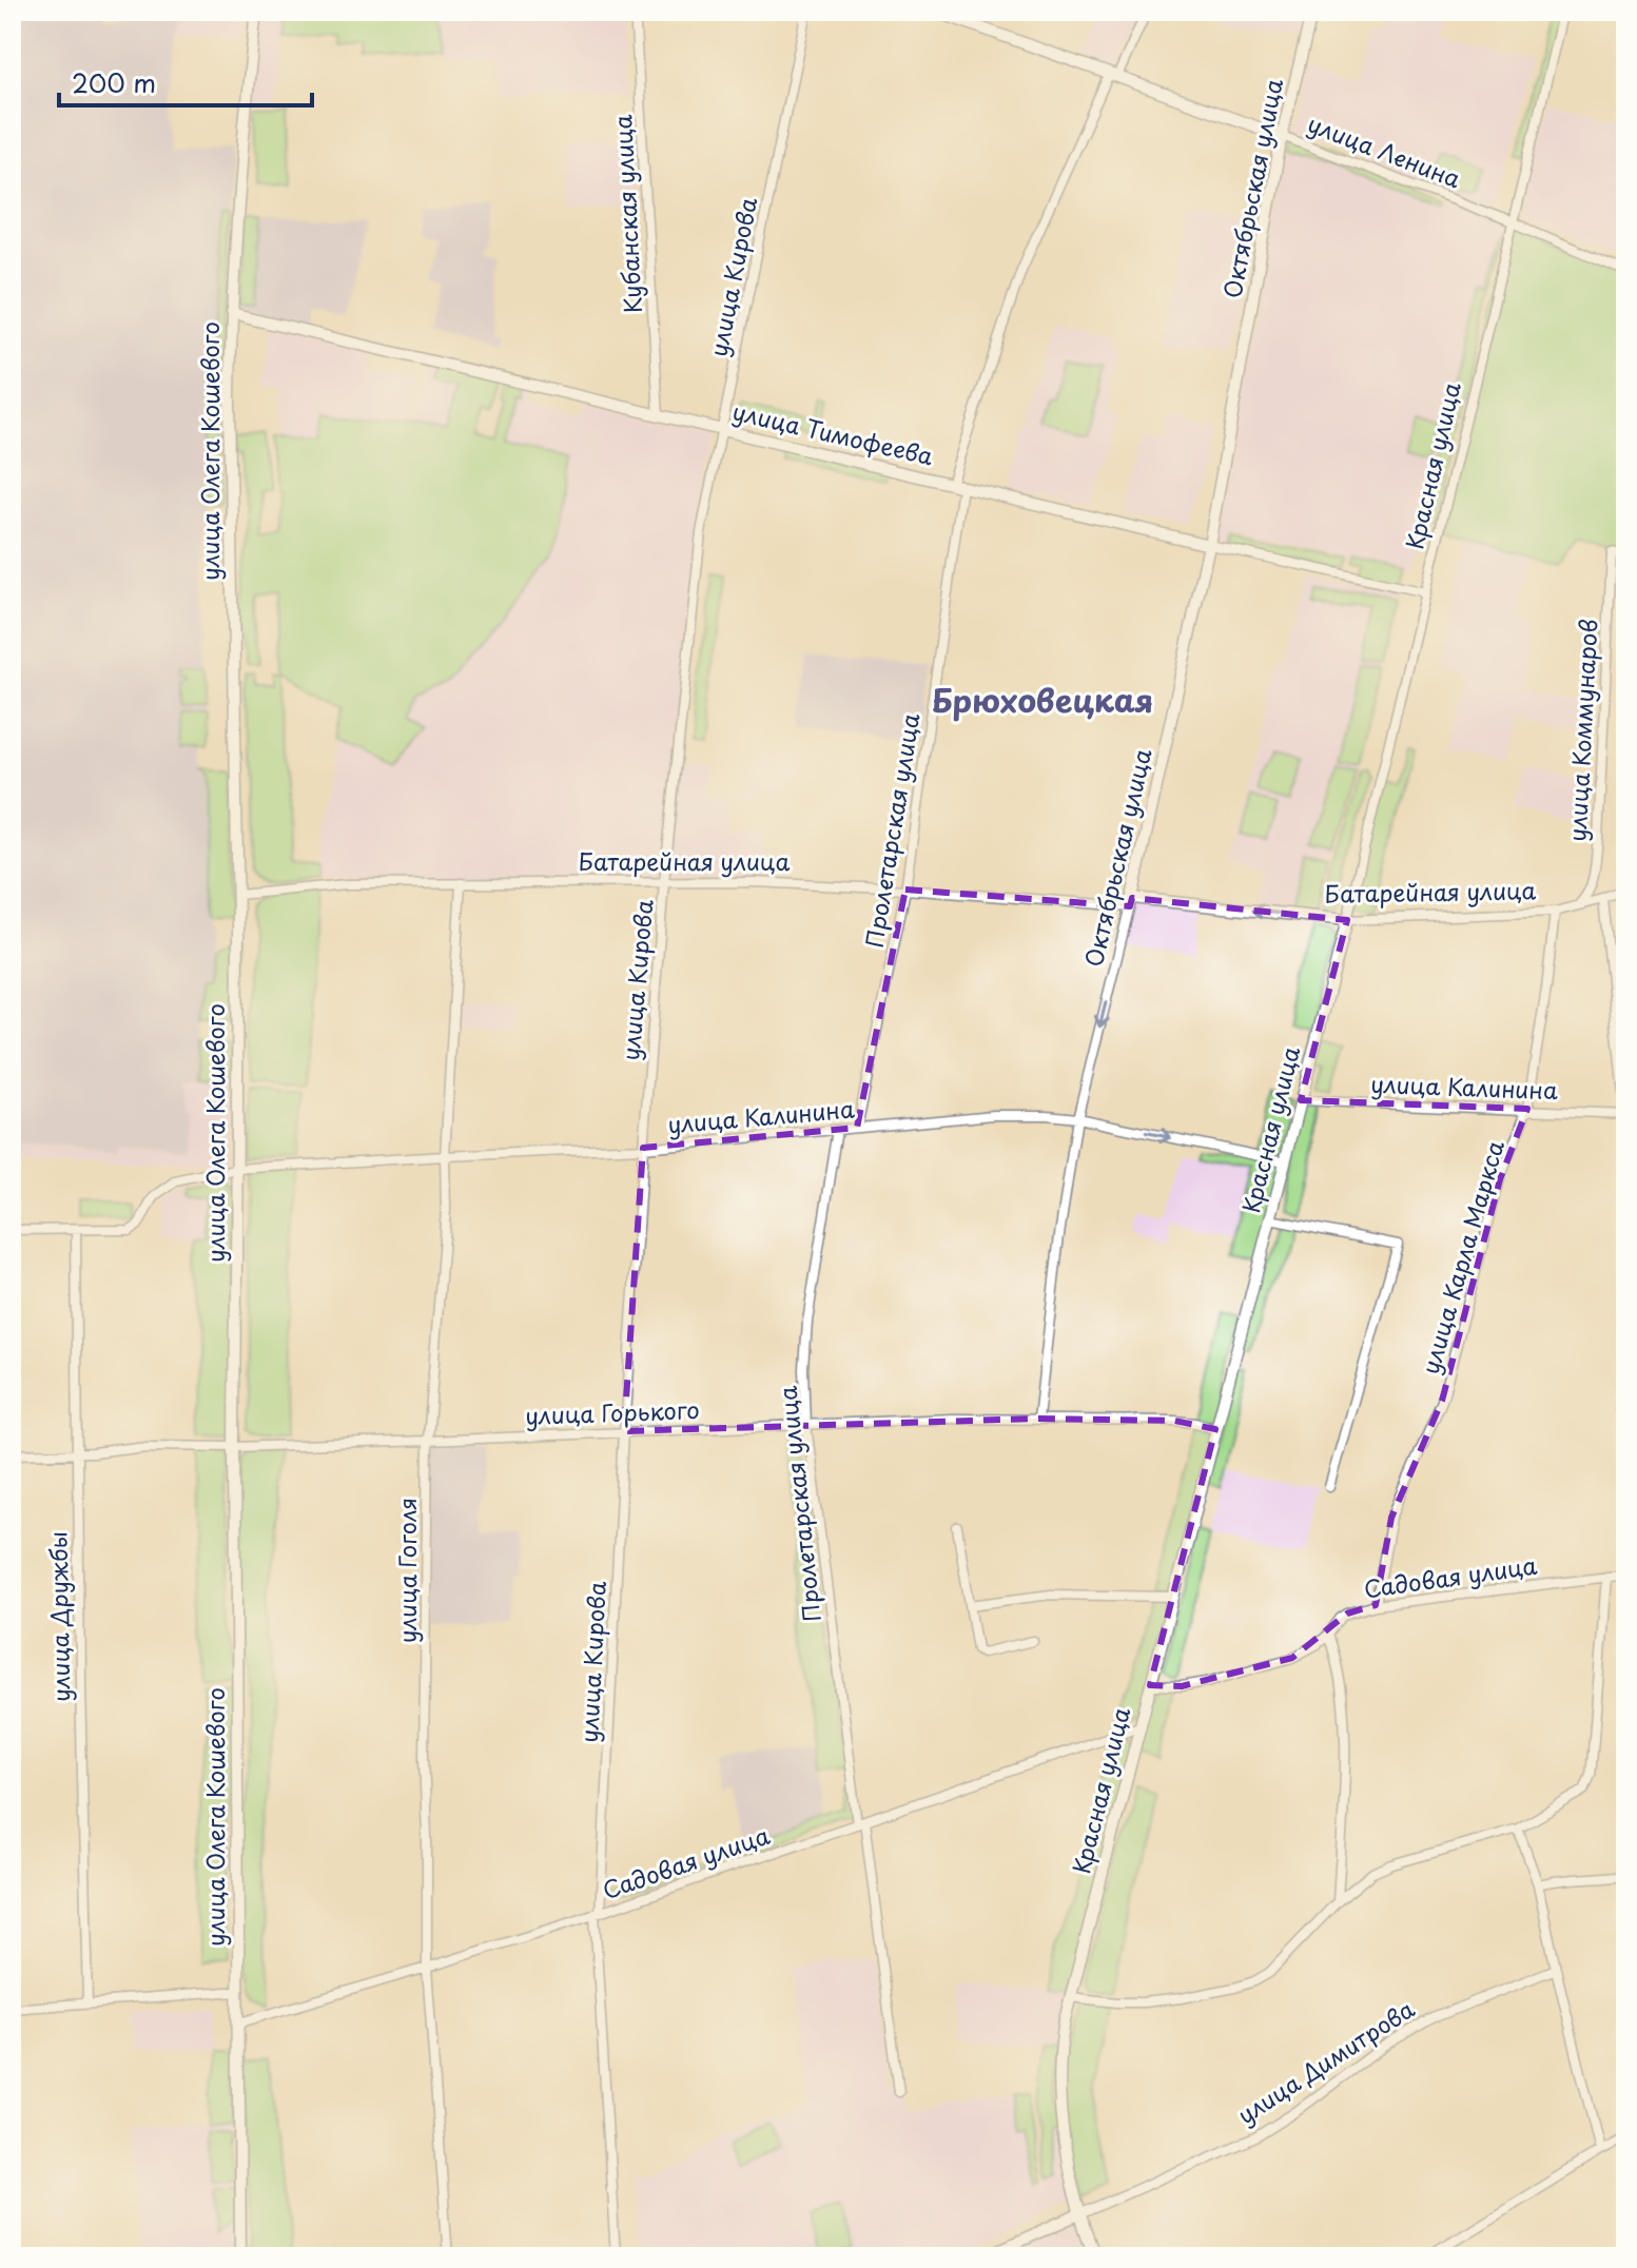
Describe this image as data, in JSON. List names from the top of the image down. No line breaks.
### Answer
{"streets":{"street":["улица Ленина","Октябрьская улица","Кубанская улица","улица Кирова","улица Тимофеева","улица Олега Кошевого","Красная улица","улица Коммунаров","Пролетарская улица","Батарейная улица","улица Калинина","улица Карла Маркса","улица Горького","улица Гоголя","Садовая улица","улица Дружбы","улица Димитрова"]},"crossings":[["улица Ленина","Октябрьская улица"],["улица Ленина","Красная улица"],["улица Ленина","Пролетарская улица"],["Октябрьская улица","улица Тимофеева"],["Октябрьская улица","Батарейная улица"],["Октябрьская улица","улица Калинина"],["Октябрьская улица","улица Горького"],["Кубанская улица","улица Тимофеева"],["улица Кирова","улица Тимофеева"],["улица Кирова","Батарейная улица"],["улица Кирова","улица Калинина"],["улица Кирова","улица Горького"],["улица Кирова","Садовая улица"],["улица Тимофеева","улица Олега Кошевого"],["улица Тимофеева","Красная улица"],["улица Тимофеева","Пролетарская улица"],["улица Олега Кошевого","Батарейная улица"],["улица Олега Кошевого","улица Калинина"],["улица Олега Кошевого","улица Горького"],["улица Олега Кошевого","Садовая улица"],["Красная улица","Батарейная улица"],["Красная улица","улица Калинина"],["Красная улица","улица Горького"],["Красная улица","Садовая улица"],["Красная улица","улица Димитрова"],["улица Коммунаров","Батарейная улица"],["Пролетарская улица","Батарейная улица"],["Пролетарская улица","улица Калинина"],["Пролетарская улица","улица Горького"],["Пролетарская улица","Садовая улица"],["Батарейная улица","улица Карла Маркса"],["Батарейная улица","улица Гоголя"],["улица Калинина","улица Карла Маркса"],["улица Калинина","улица Гоголя"],["улица Калинина","улица Дружбы"],["улица Карла Маркса","Садовая улица"],["улица Горького","улица Гоголя"],["улица Горького","улица Дружбы"],["улица Гоголя","Садовая улица"]],"districts":["Брюховецкая"],"scale_bar":"200 m"}
